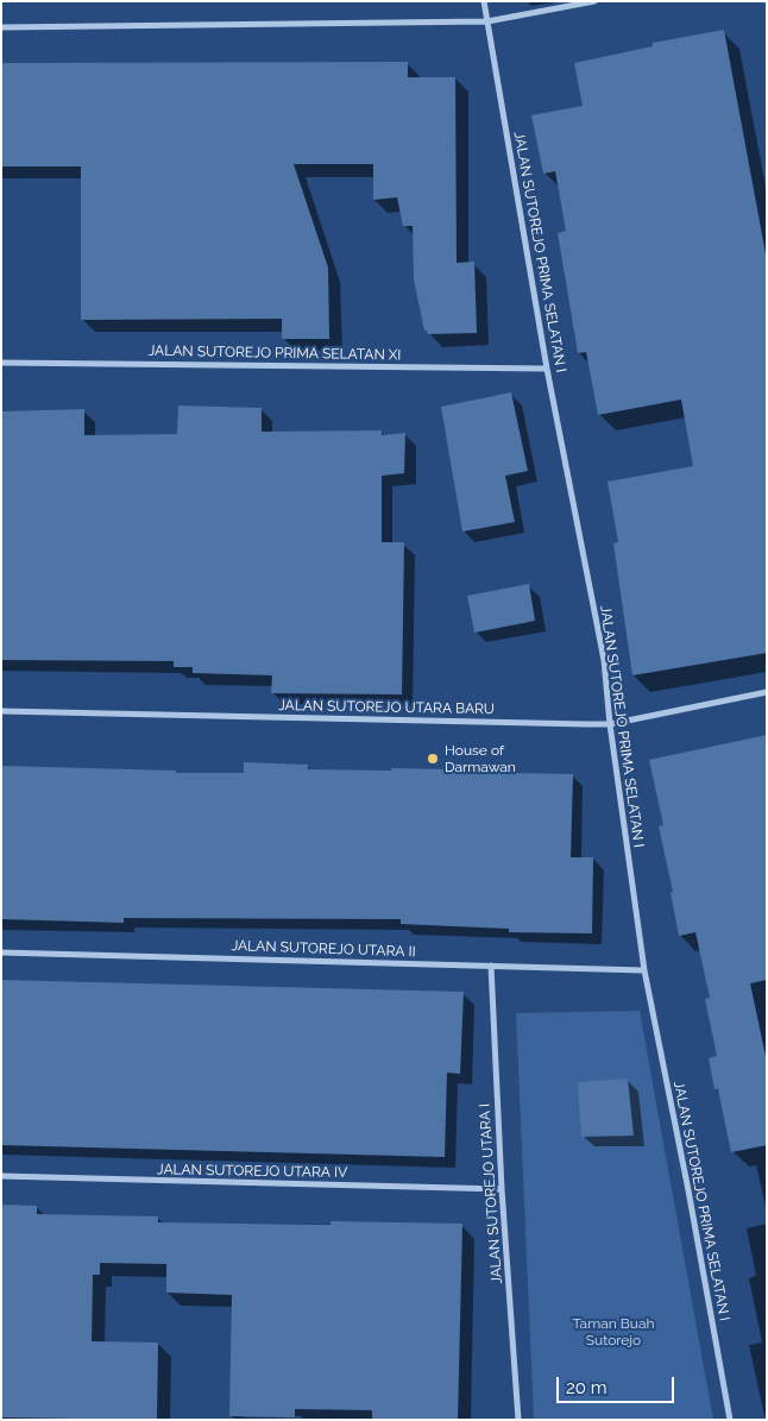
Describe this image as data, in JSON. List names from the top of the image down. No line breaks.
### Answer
{"streets":{"street":["JALAN SUTOREJO PRIMA SELATAN I","JALAN SUTOREJO PRIMA SELATAN XI","JALAN SUTOREJO UTARA BARU","JALAN SUTOREJO UTARA II","JALAN SUTOREJO UTARA IV","JALAN SUTOREJO UTARA I"]},"crossings":[["JALAN SUTOREJO PRIMA SELATAN I","JALAN SUTOREJO PRIMA SELATAN XI"],["JALAN SUTOREJO PRIMA SELATAN I","JALAN SUTOREJO UTARA BARU"],["JALAN SUTOREJO PRIMA SELATAN I","JALAN SUTOREJO UTARA II"],["JALAN SUTOREJO UTARA II","JALAN SUTOREJO UTARA I"],["JALAN SUTOREJO UTARA IV","JALAN SUTOREJO UTARA I"]],"parks":["Taman Buah Sutorejo"],"places":["House of Darmawan"],"scale_bar":"20 m"}
